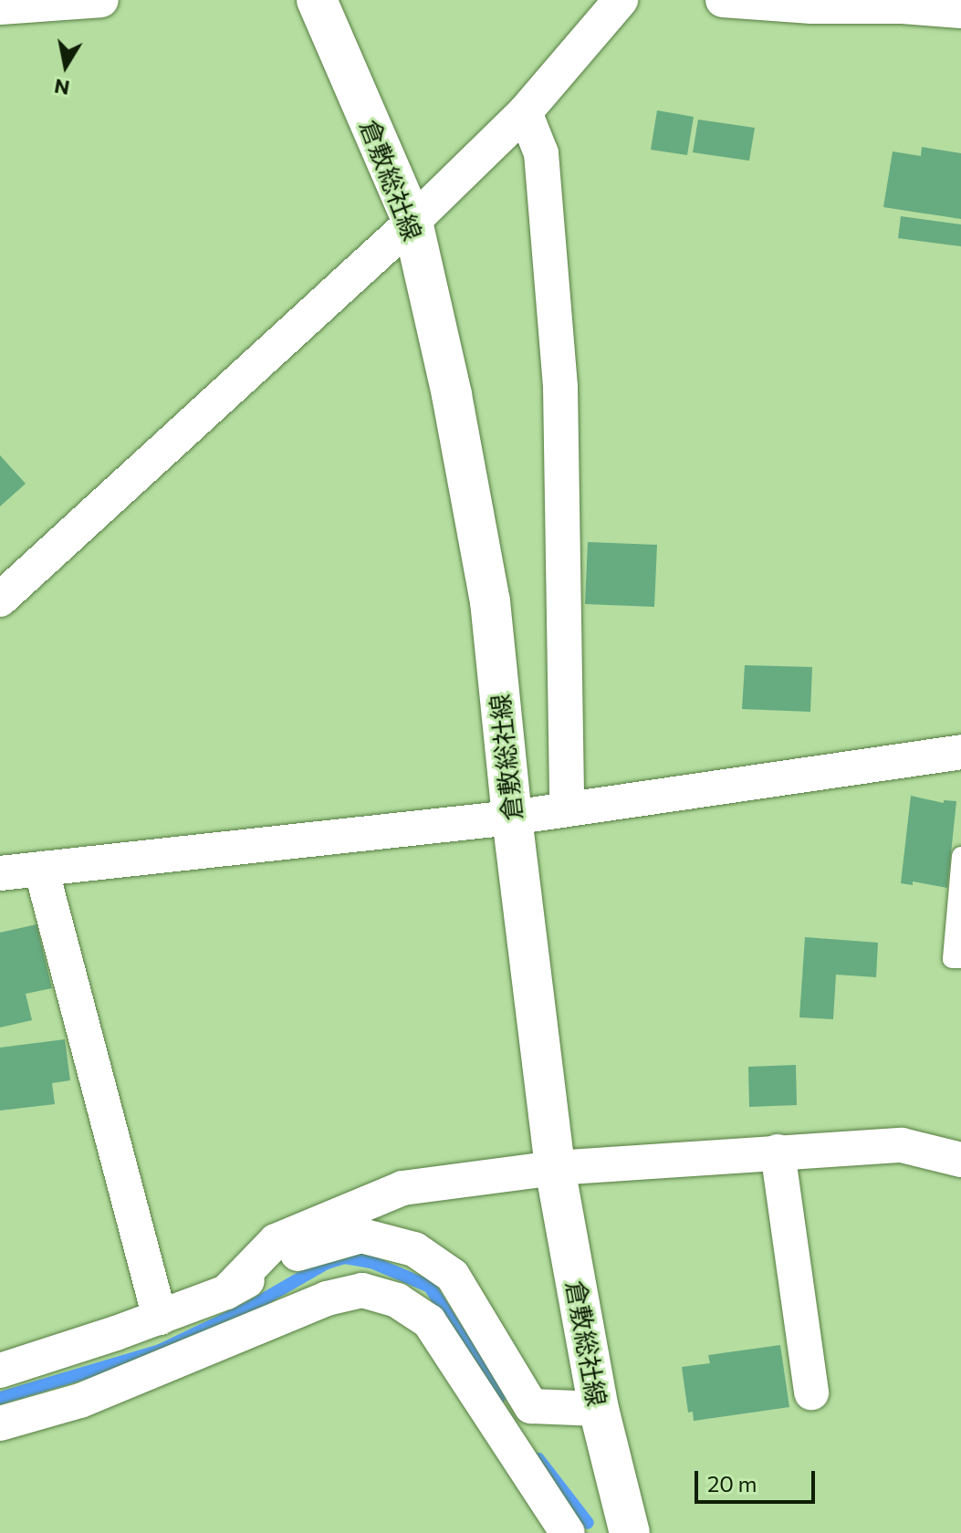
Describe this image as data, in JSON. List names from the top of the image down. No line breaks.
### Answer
{"streets":{"main road":["倉敷総社線"]},"scale_bar":"20 m","north":"bottom"}
